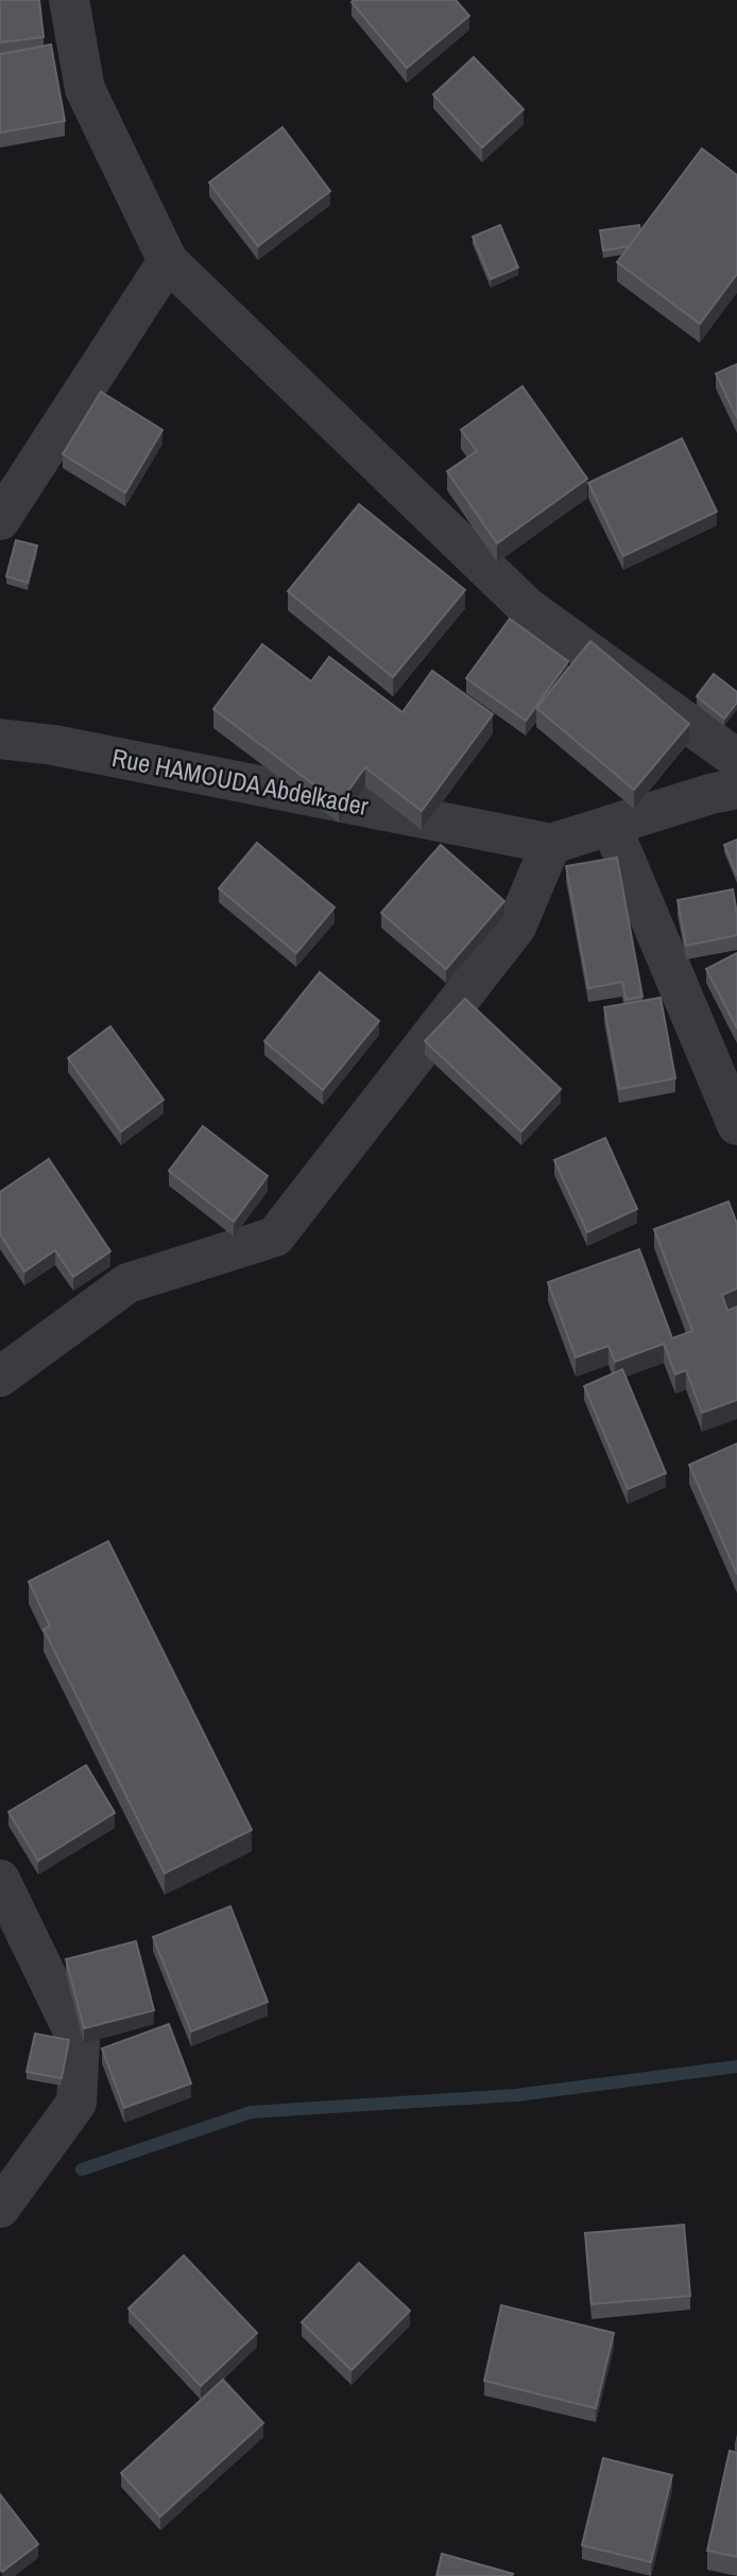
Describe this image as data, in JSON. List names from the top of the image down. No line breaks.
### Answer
{"streets":{"street":["Rue HAMOUDA Abdelkader"]}}
